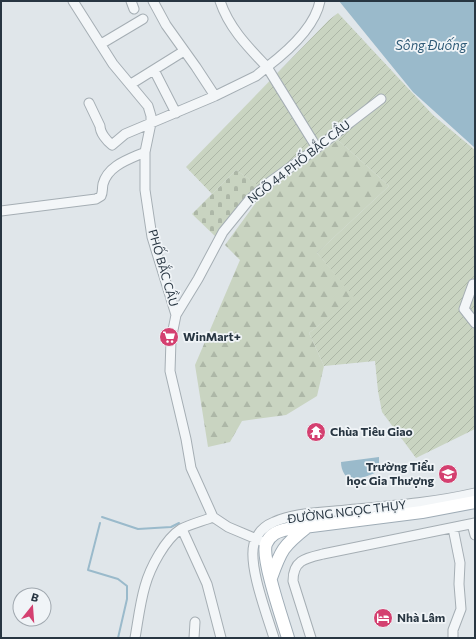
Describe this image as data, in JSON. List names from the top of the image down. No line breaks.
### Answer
{"streets":{"main road":["ĐƯỜNG NGỌC THỤY"],"street":["NGÕ 44 PHỐ BẮC CẦU","PHỐ BẮC CẦU"]},"crossings":[["NGÕ 44 PHỐ BẮC CẦU","PHỐ BẮC CẦU"]],"water":["Sông Đuống"],"places":{"supermarket":["WinMart+"],"temple":["Chùa Tiêu Giao"],"school or university":["Trường Tiểu học Gia Thượng"],"hotel":["Nhà Lâm"]},"north":"top"}
